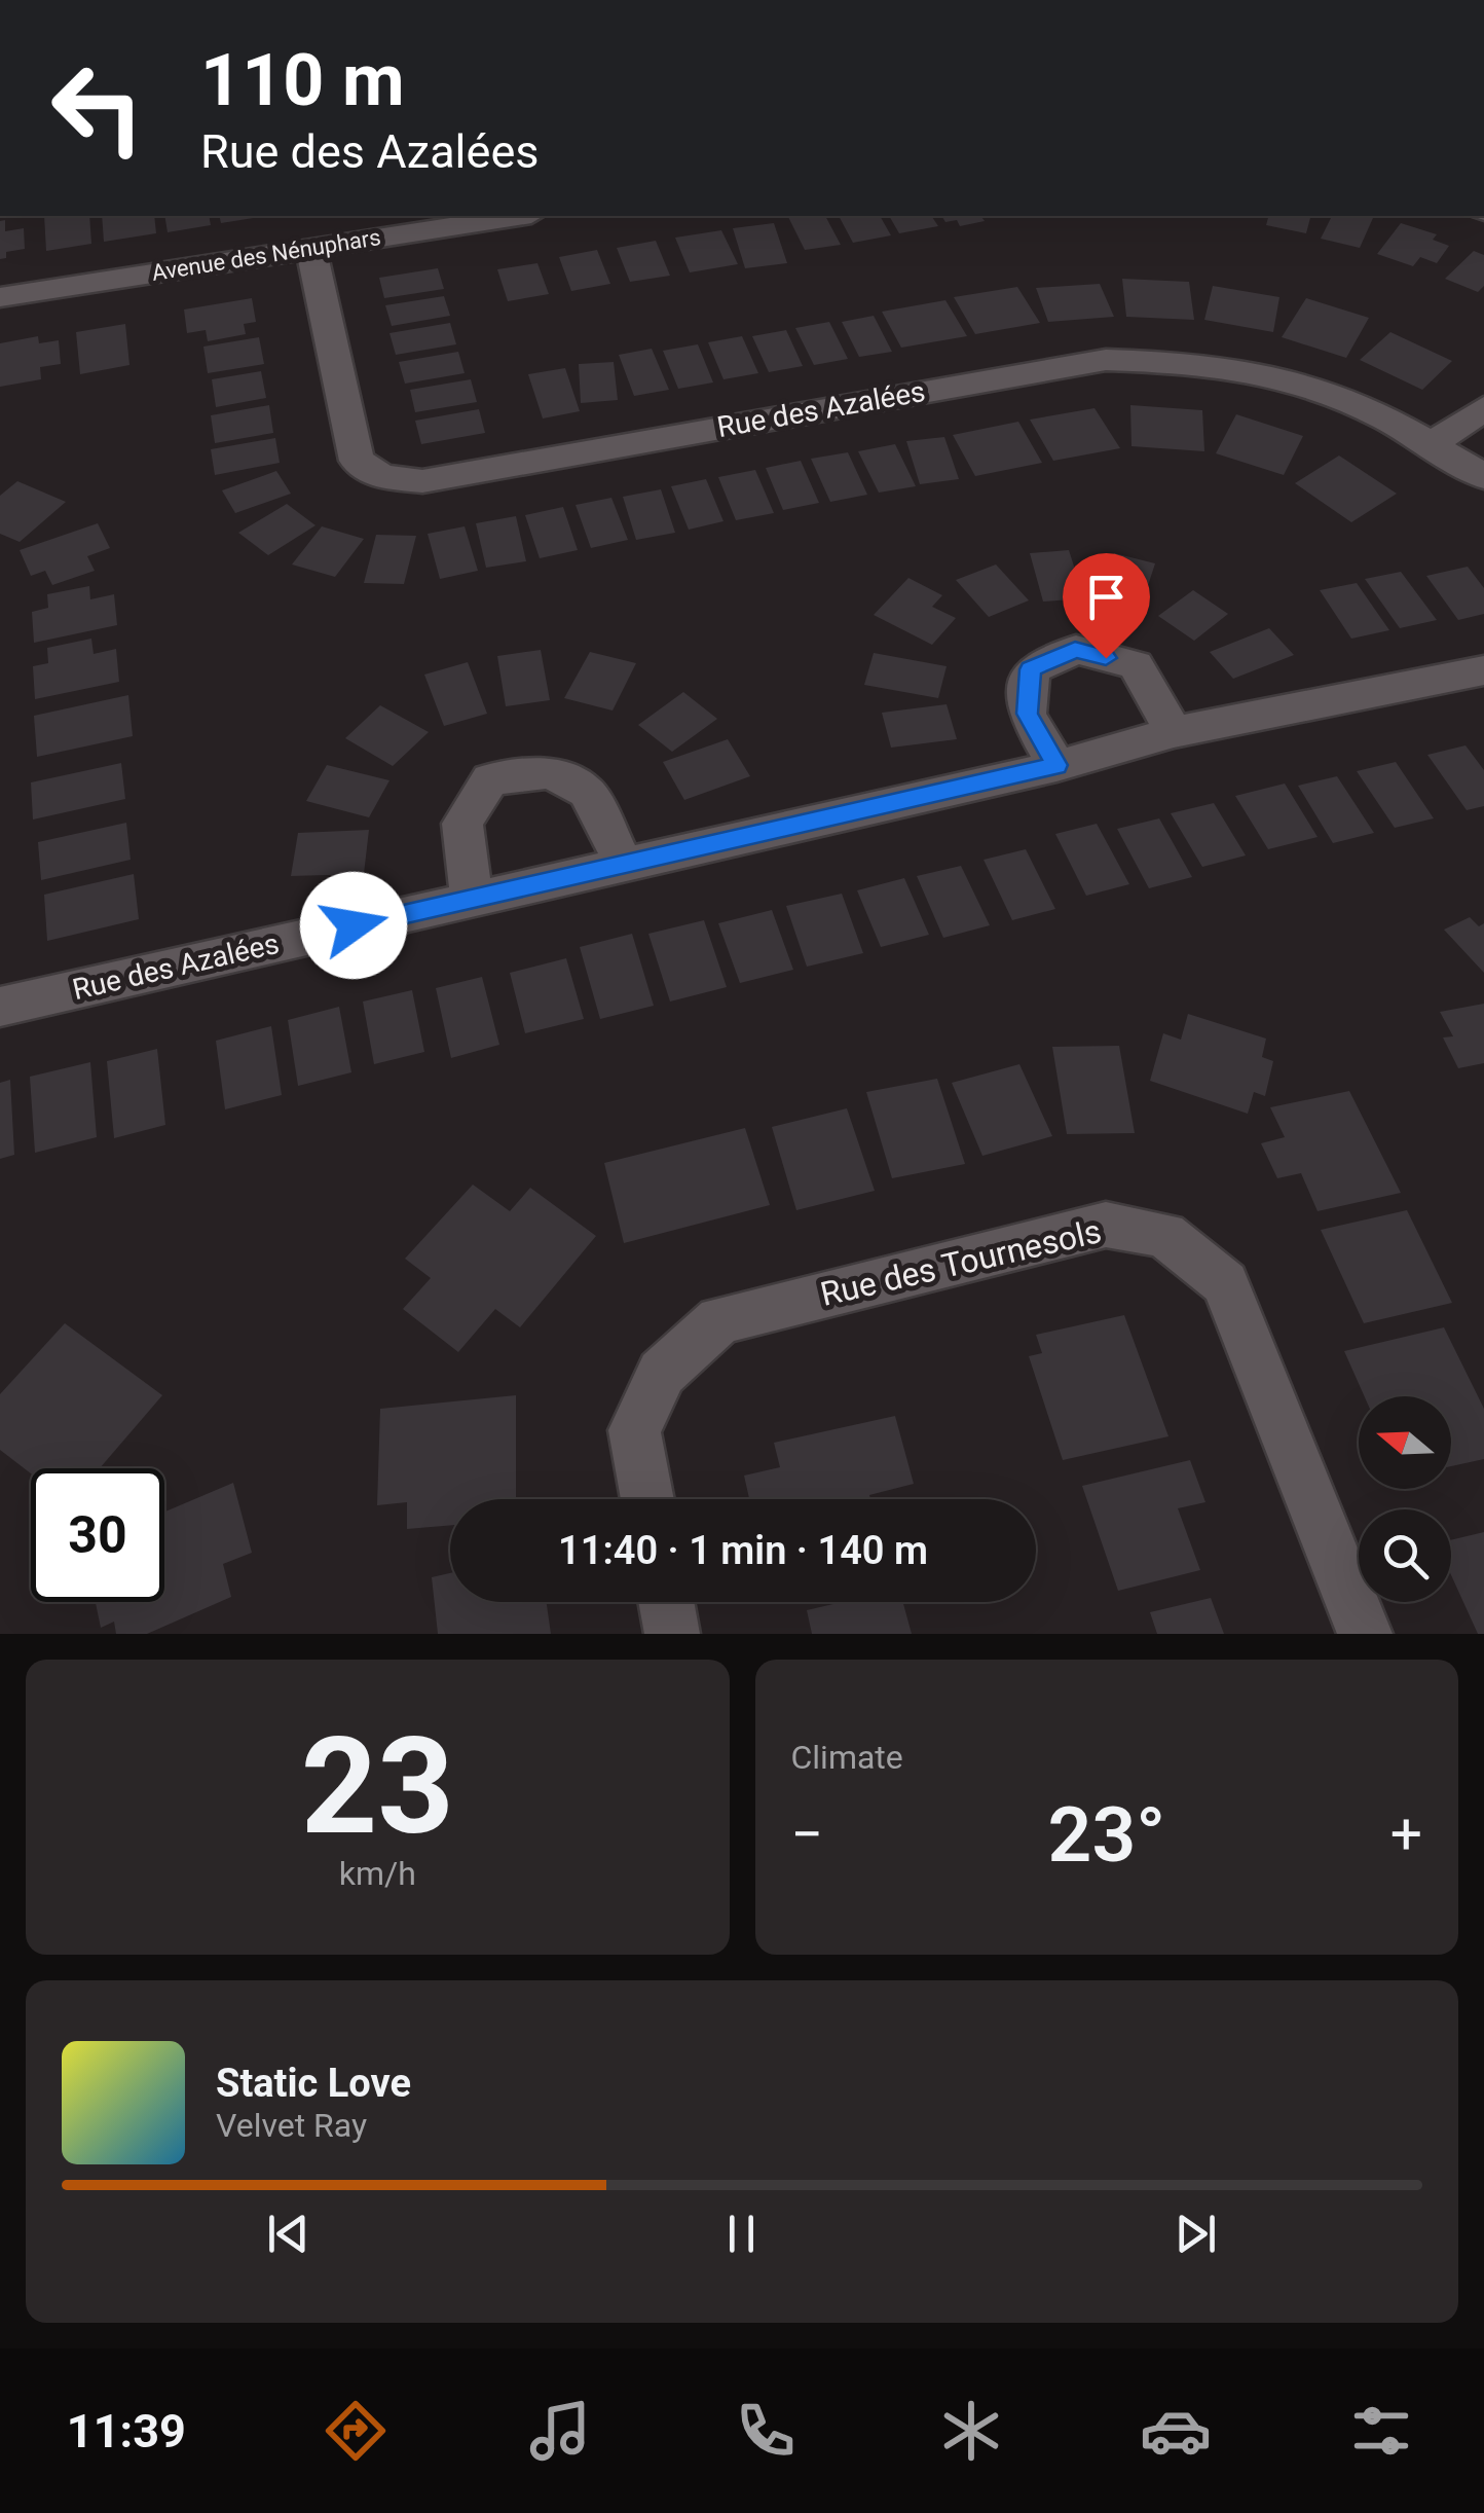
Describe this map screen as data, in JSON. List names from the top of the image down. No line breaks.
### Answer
{"streets":{"street":["Avenue des Nénuphars","Rue des Azalées","Rue des Tournesols"]},"crossings":[["Avenue des Nénuphars","Rue des Azalées"]],"north":"left","page":{"turn":["110 m","Rue des Azalées"],"limit":"30","trip":"11:40 · 1 min · 140 m","tile":[["23","km/h"],"Climate"],"heat":["−","23°","+"],"song":["Static Love","Velvet Ray"],"tabs":"11:39"}}
